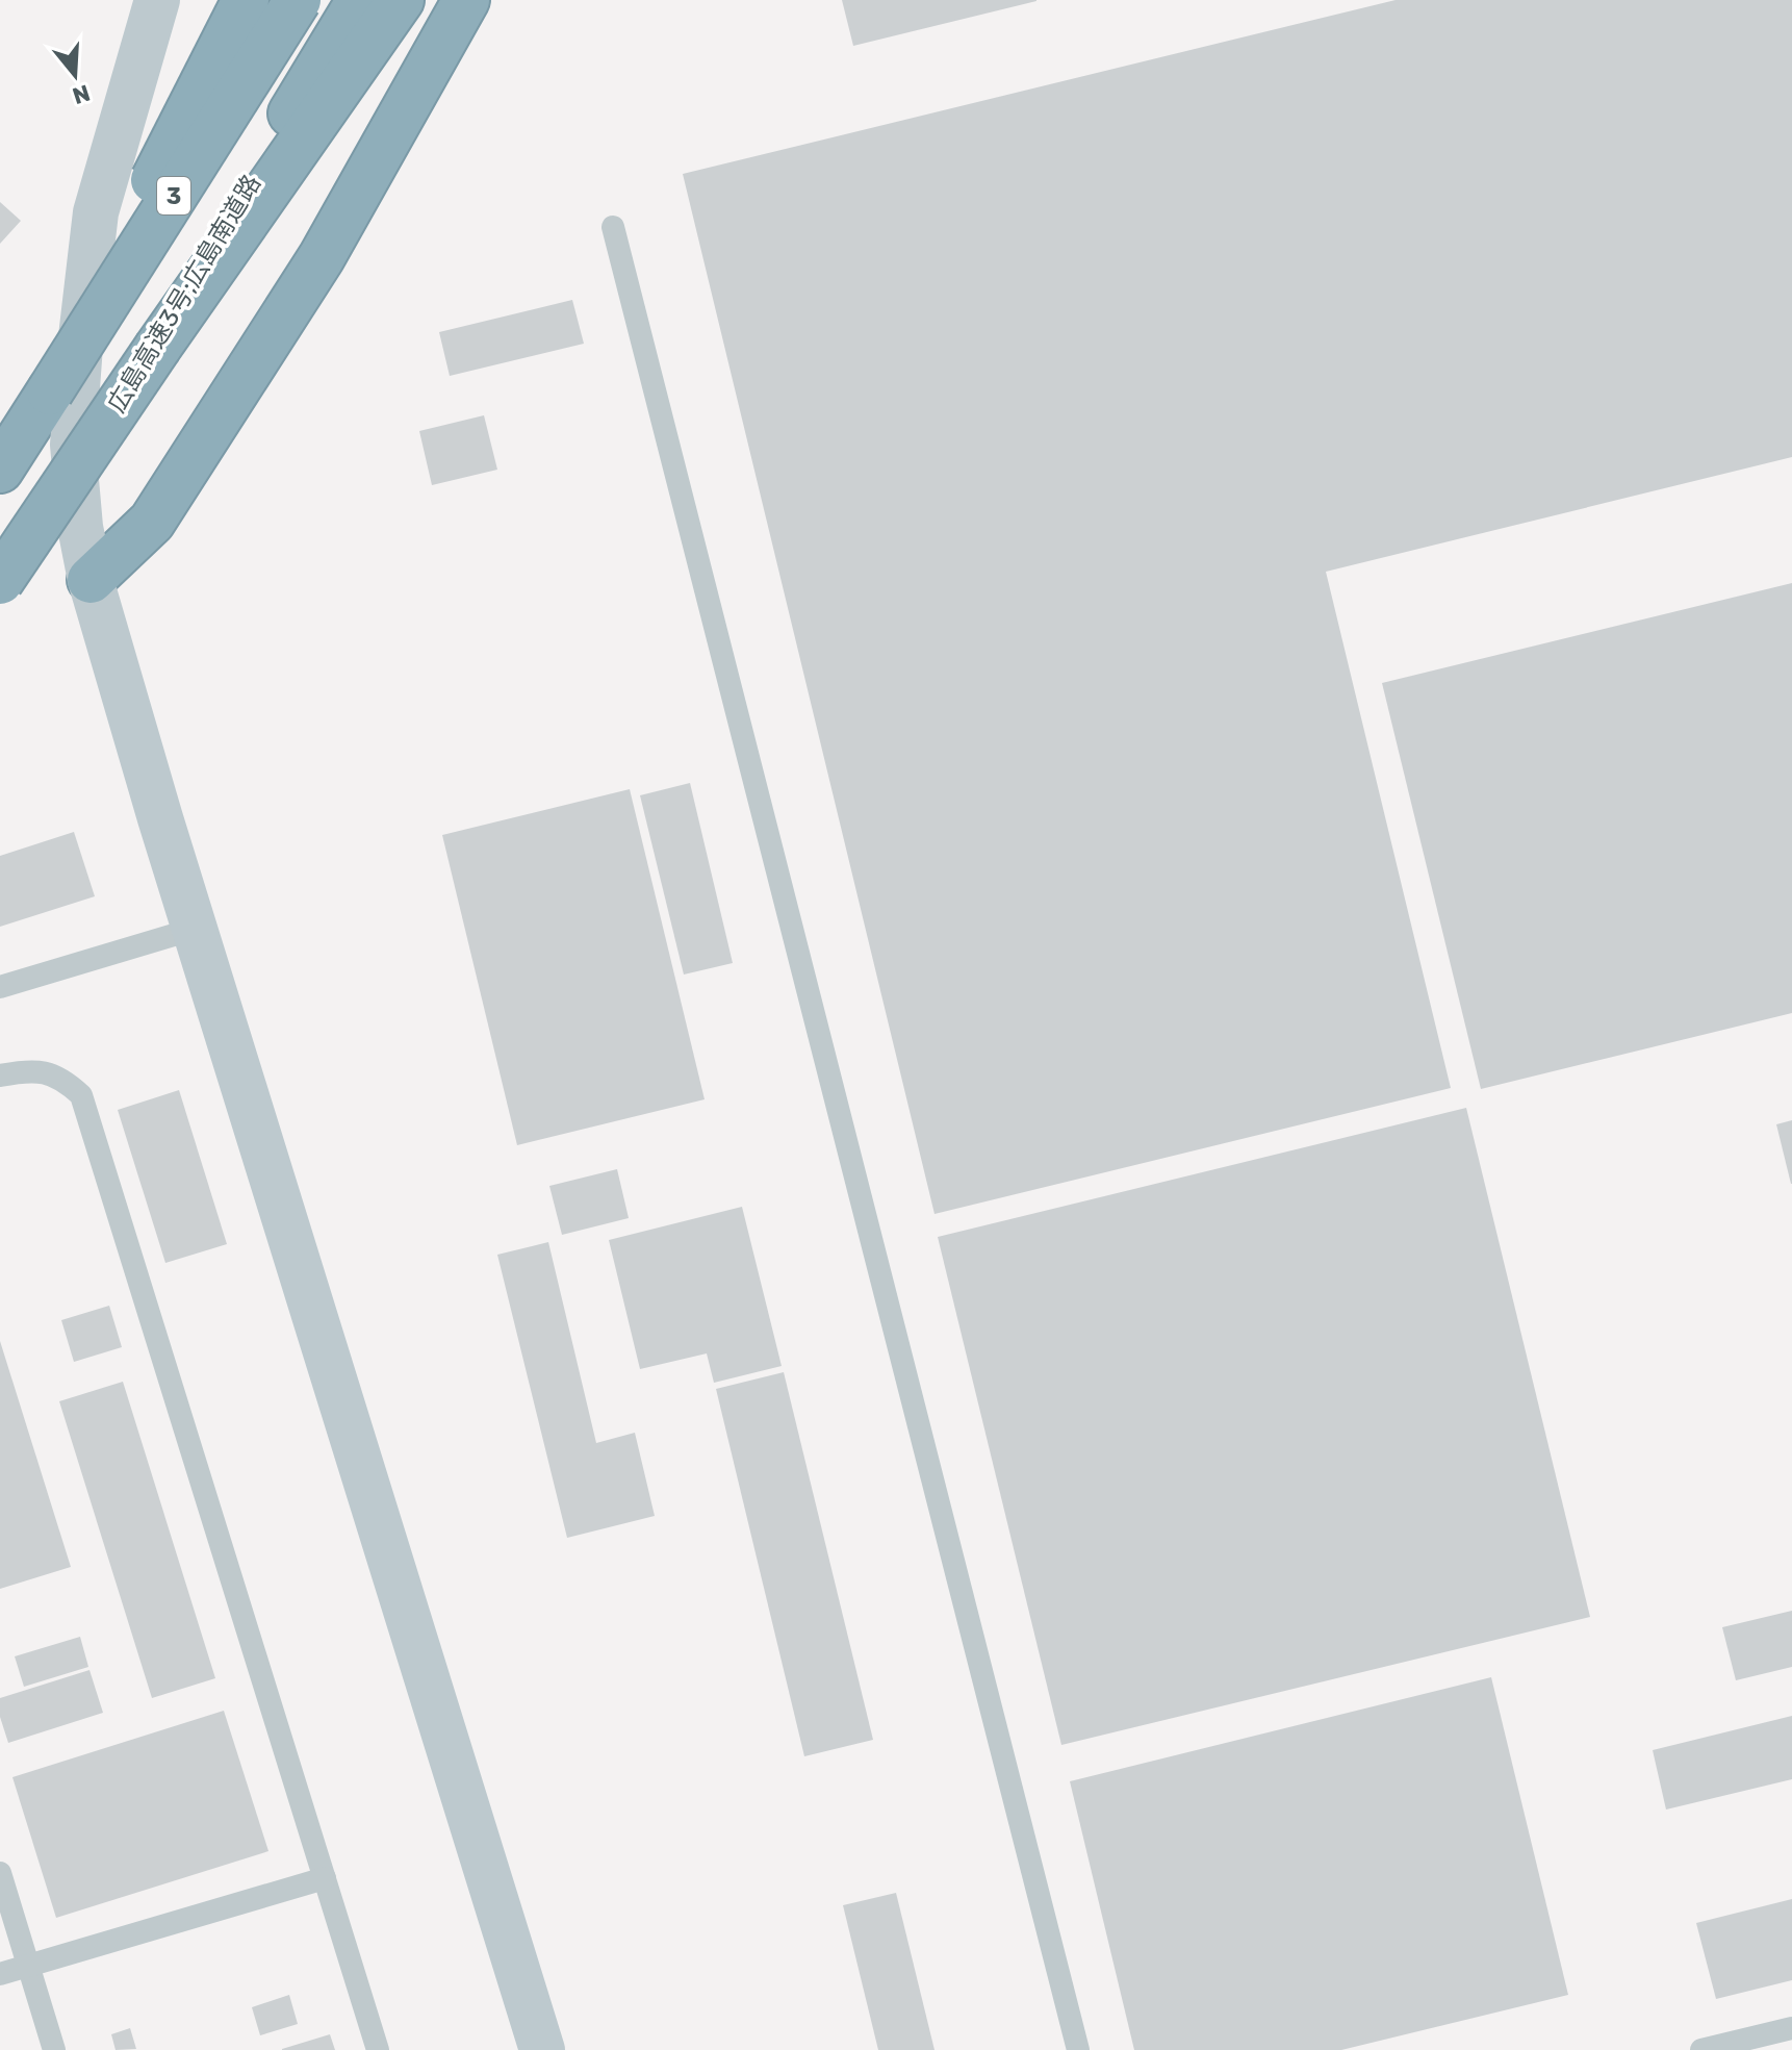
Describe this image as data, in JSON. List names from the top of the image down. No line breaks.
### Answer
{"streets":{"highway":["3","広島高速3号;広島南道路"]},"north":"bottom"}
